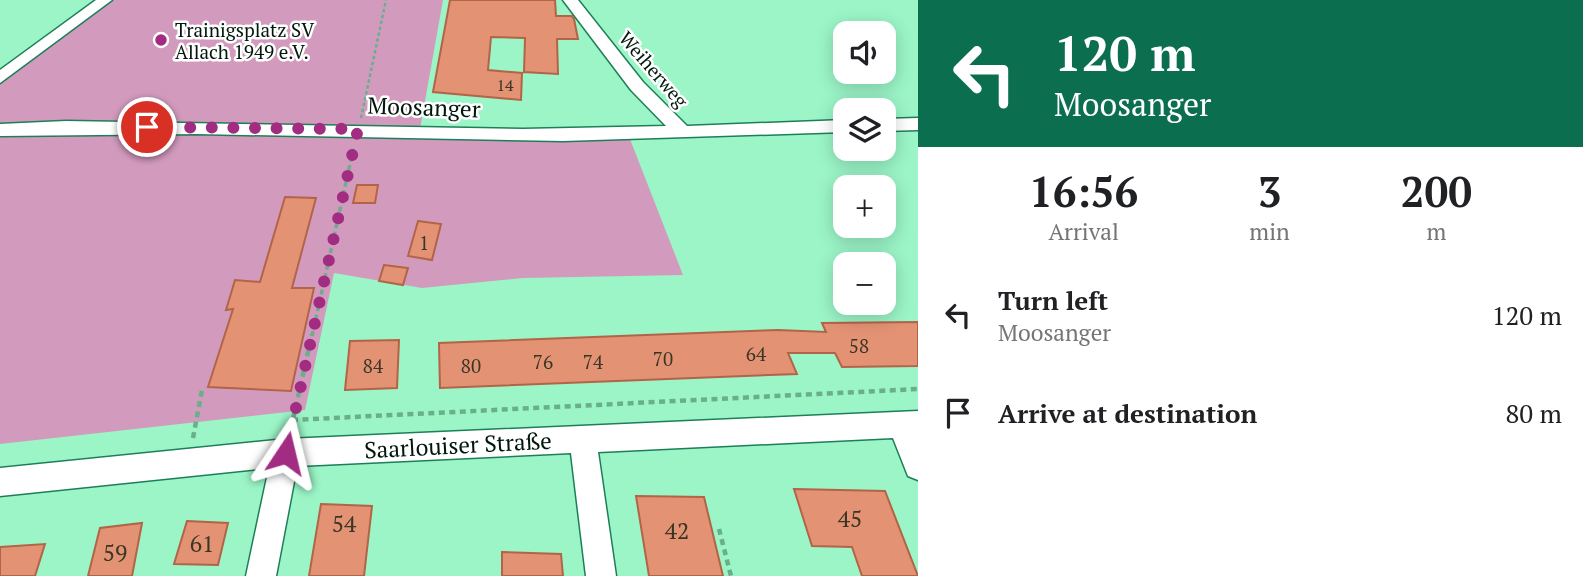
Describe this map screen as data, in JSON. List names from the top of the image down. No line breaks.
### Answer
{"streets":{"street":["Weiherweg","Moosanger","Saarlouiser Straße"]},"crossings":[["Weiherweg","Moosanger"]],"places":["Trainigsplatz SV Allach 1949 e.V."],"house_numbers":["14","1","58","64","70","76","74","84","80","45","54","42","61","59"],"page":{"turn":["120 m","Moosanger"],"map_buttons":["+","−"],"eta":["16:56","Arrival","3","min","200","m"],"list":[{"name":"Turn left","note":"Moosanger","value":"120 m"},{"name":"Arrive at destination","value":"80 m"}]}}
